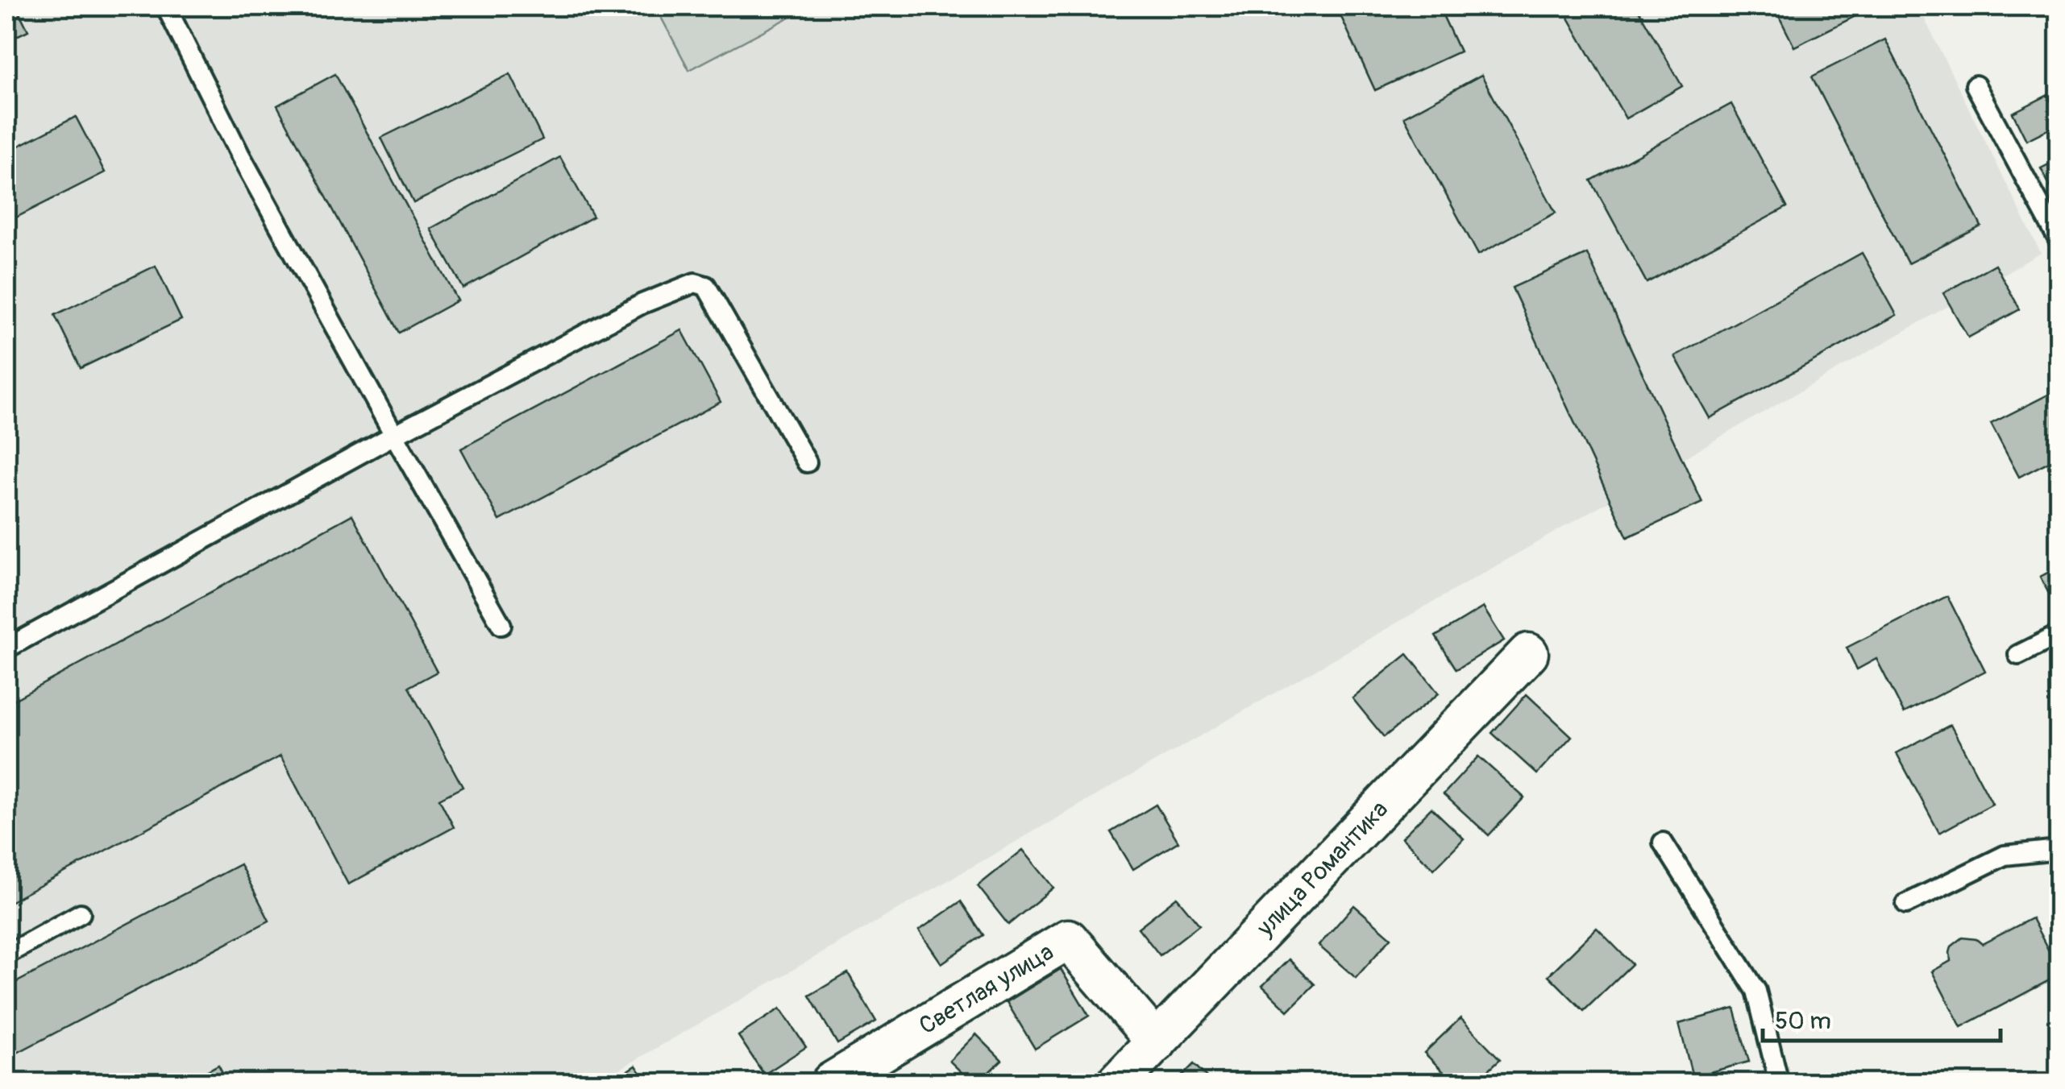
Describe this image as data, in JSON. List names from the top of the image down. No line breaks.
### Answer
{"streets":{"street":["улица Романтика","Светлая улица"]},"crossings":[["улица Романтика","Светлая улица"]],"scale_bar":"50 m"}
